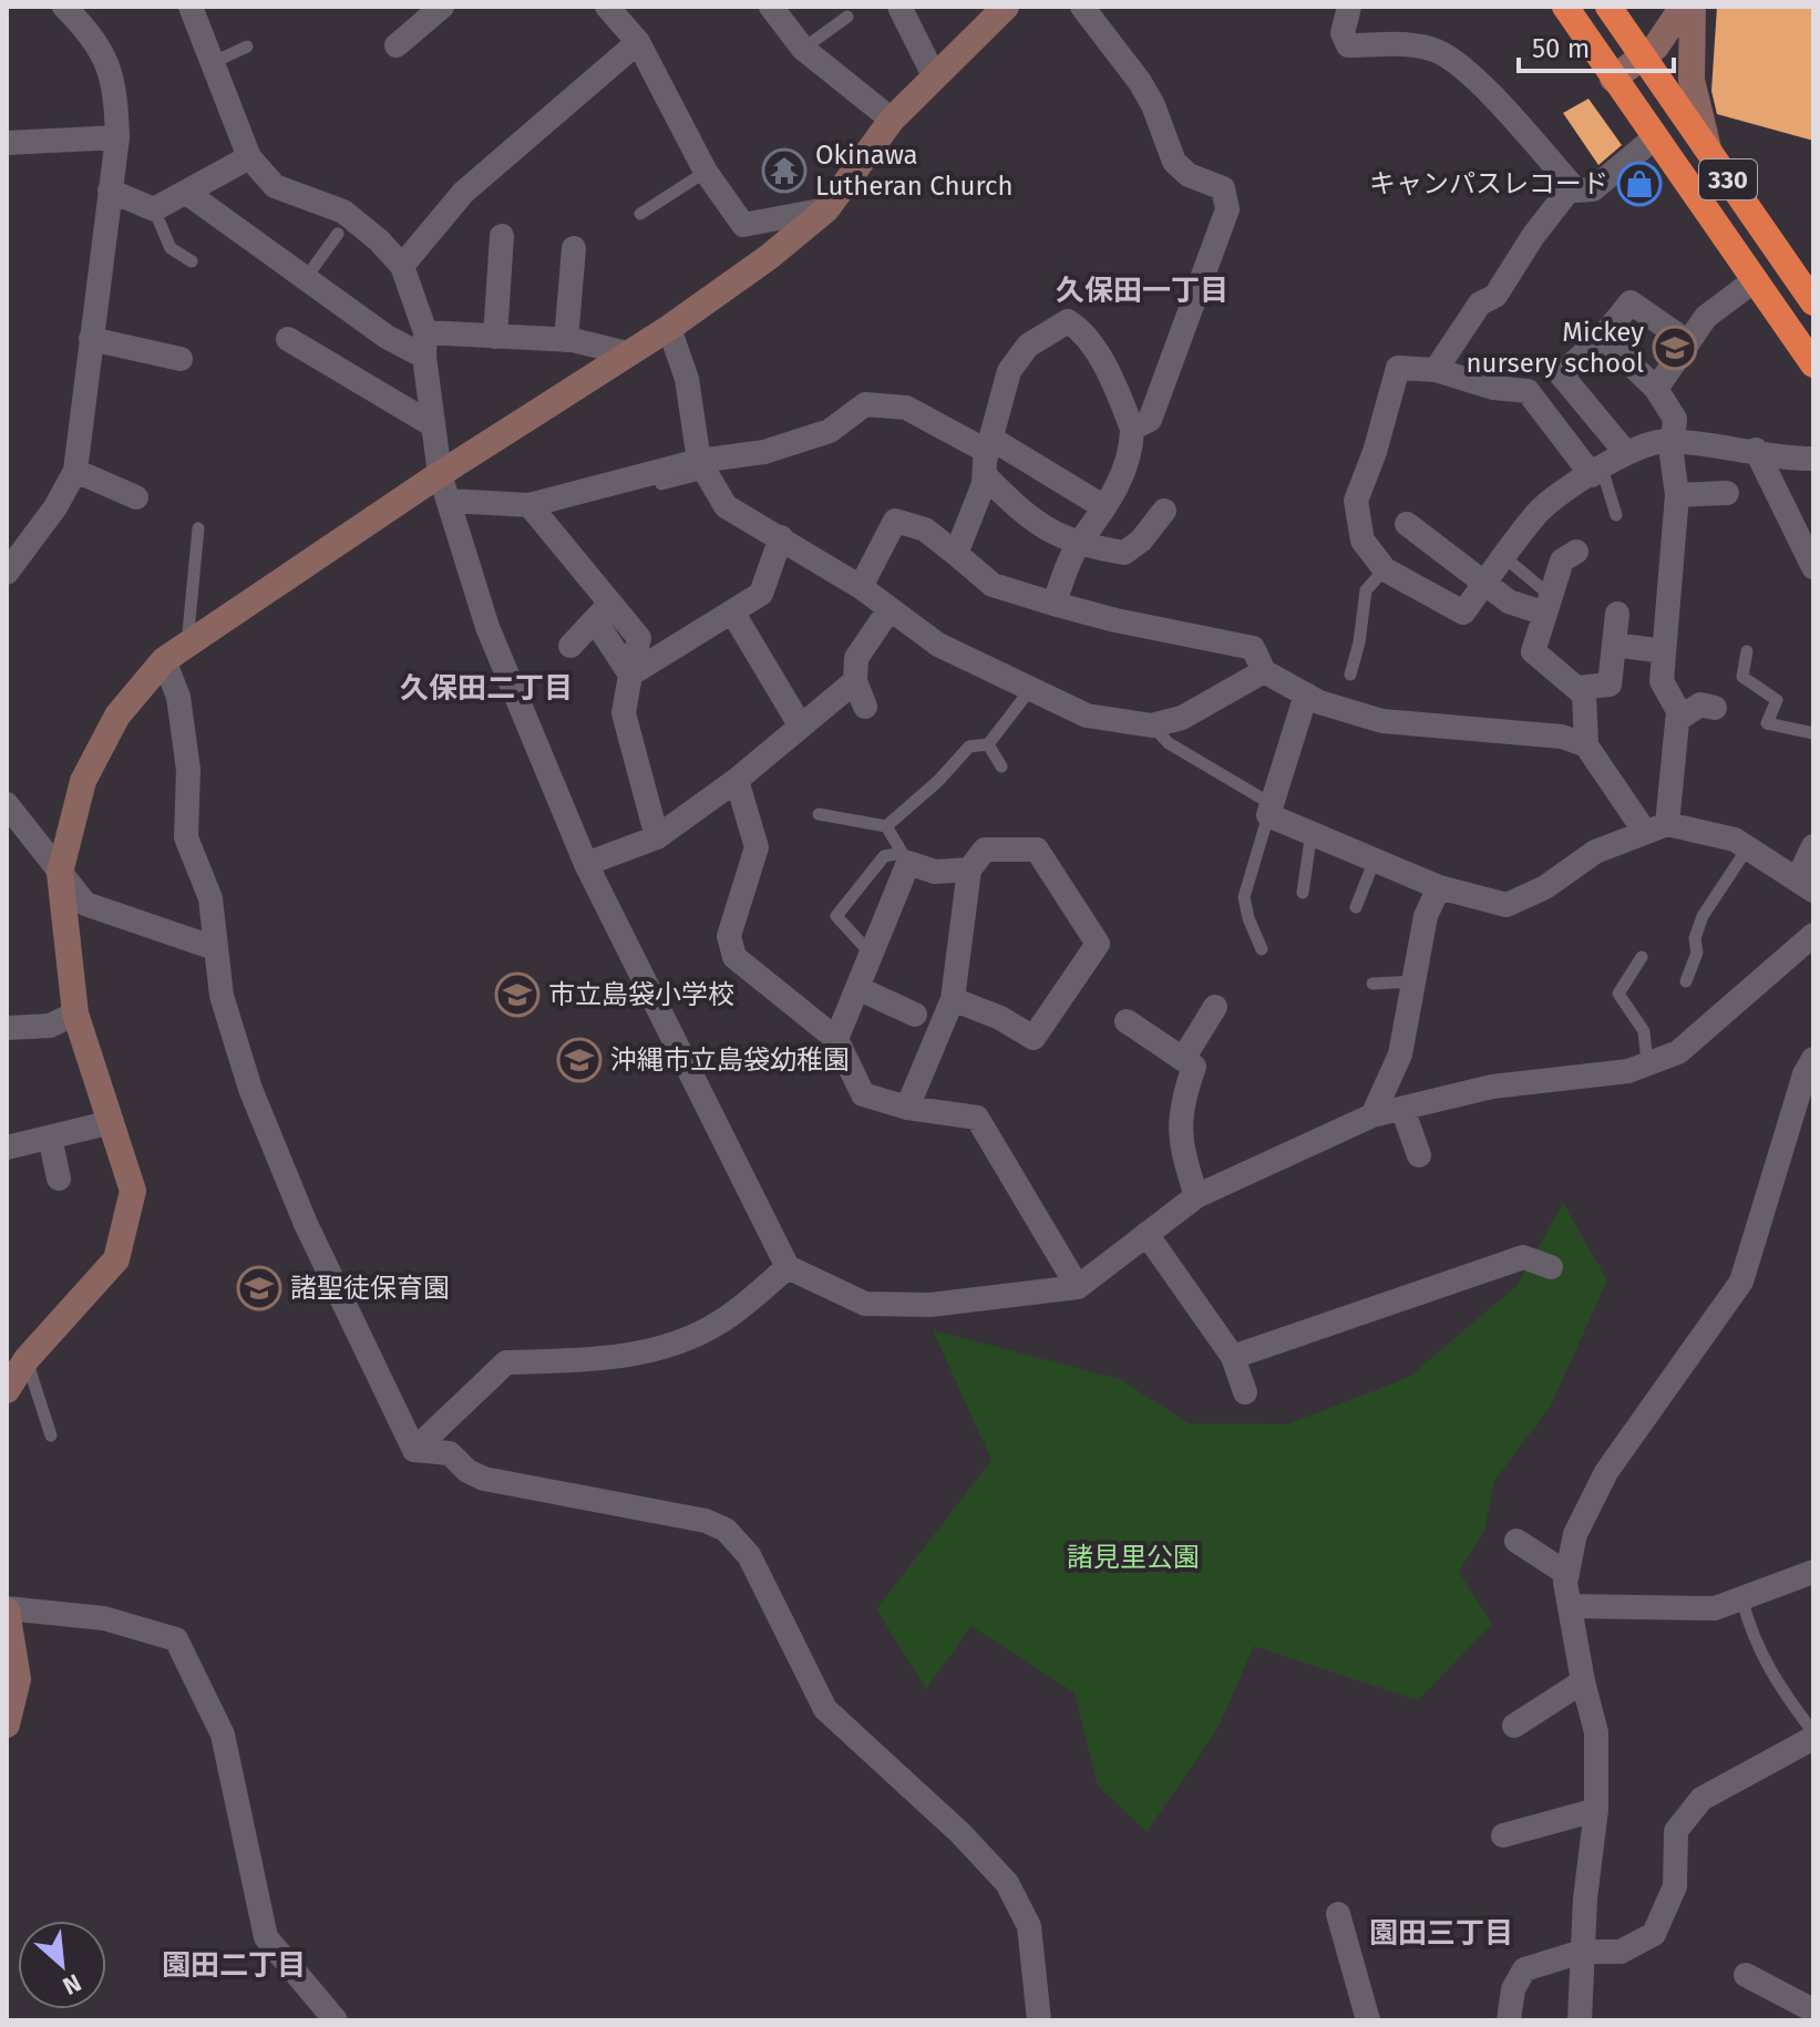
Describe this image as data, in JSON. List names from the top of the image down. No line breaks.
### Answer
{"streets":{"highway":["330"]},"districts":["久保田一丁目","久保田二丁目","園田三丁目","園田二丁目"],"parks":["諸見里公園"],"places":{"temple":["Okinawa Lutheran Church"],"shop":["キャンパスレコード"],"school or university":["Mickey nursery school","市立島袋小学校","沖縄市立島袋幼稚園","諸聖徒保育園"]},"scale_bar":"50 m","north":"bottom right"}
